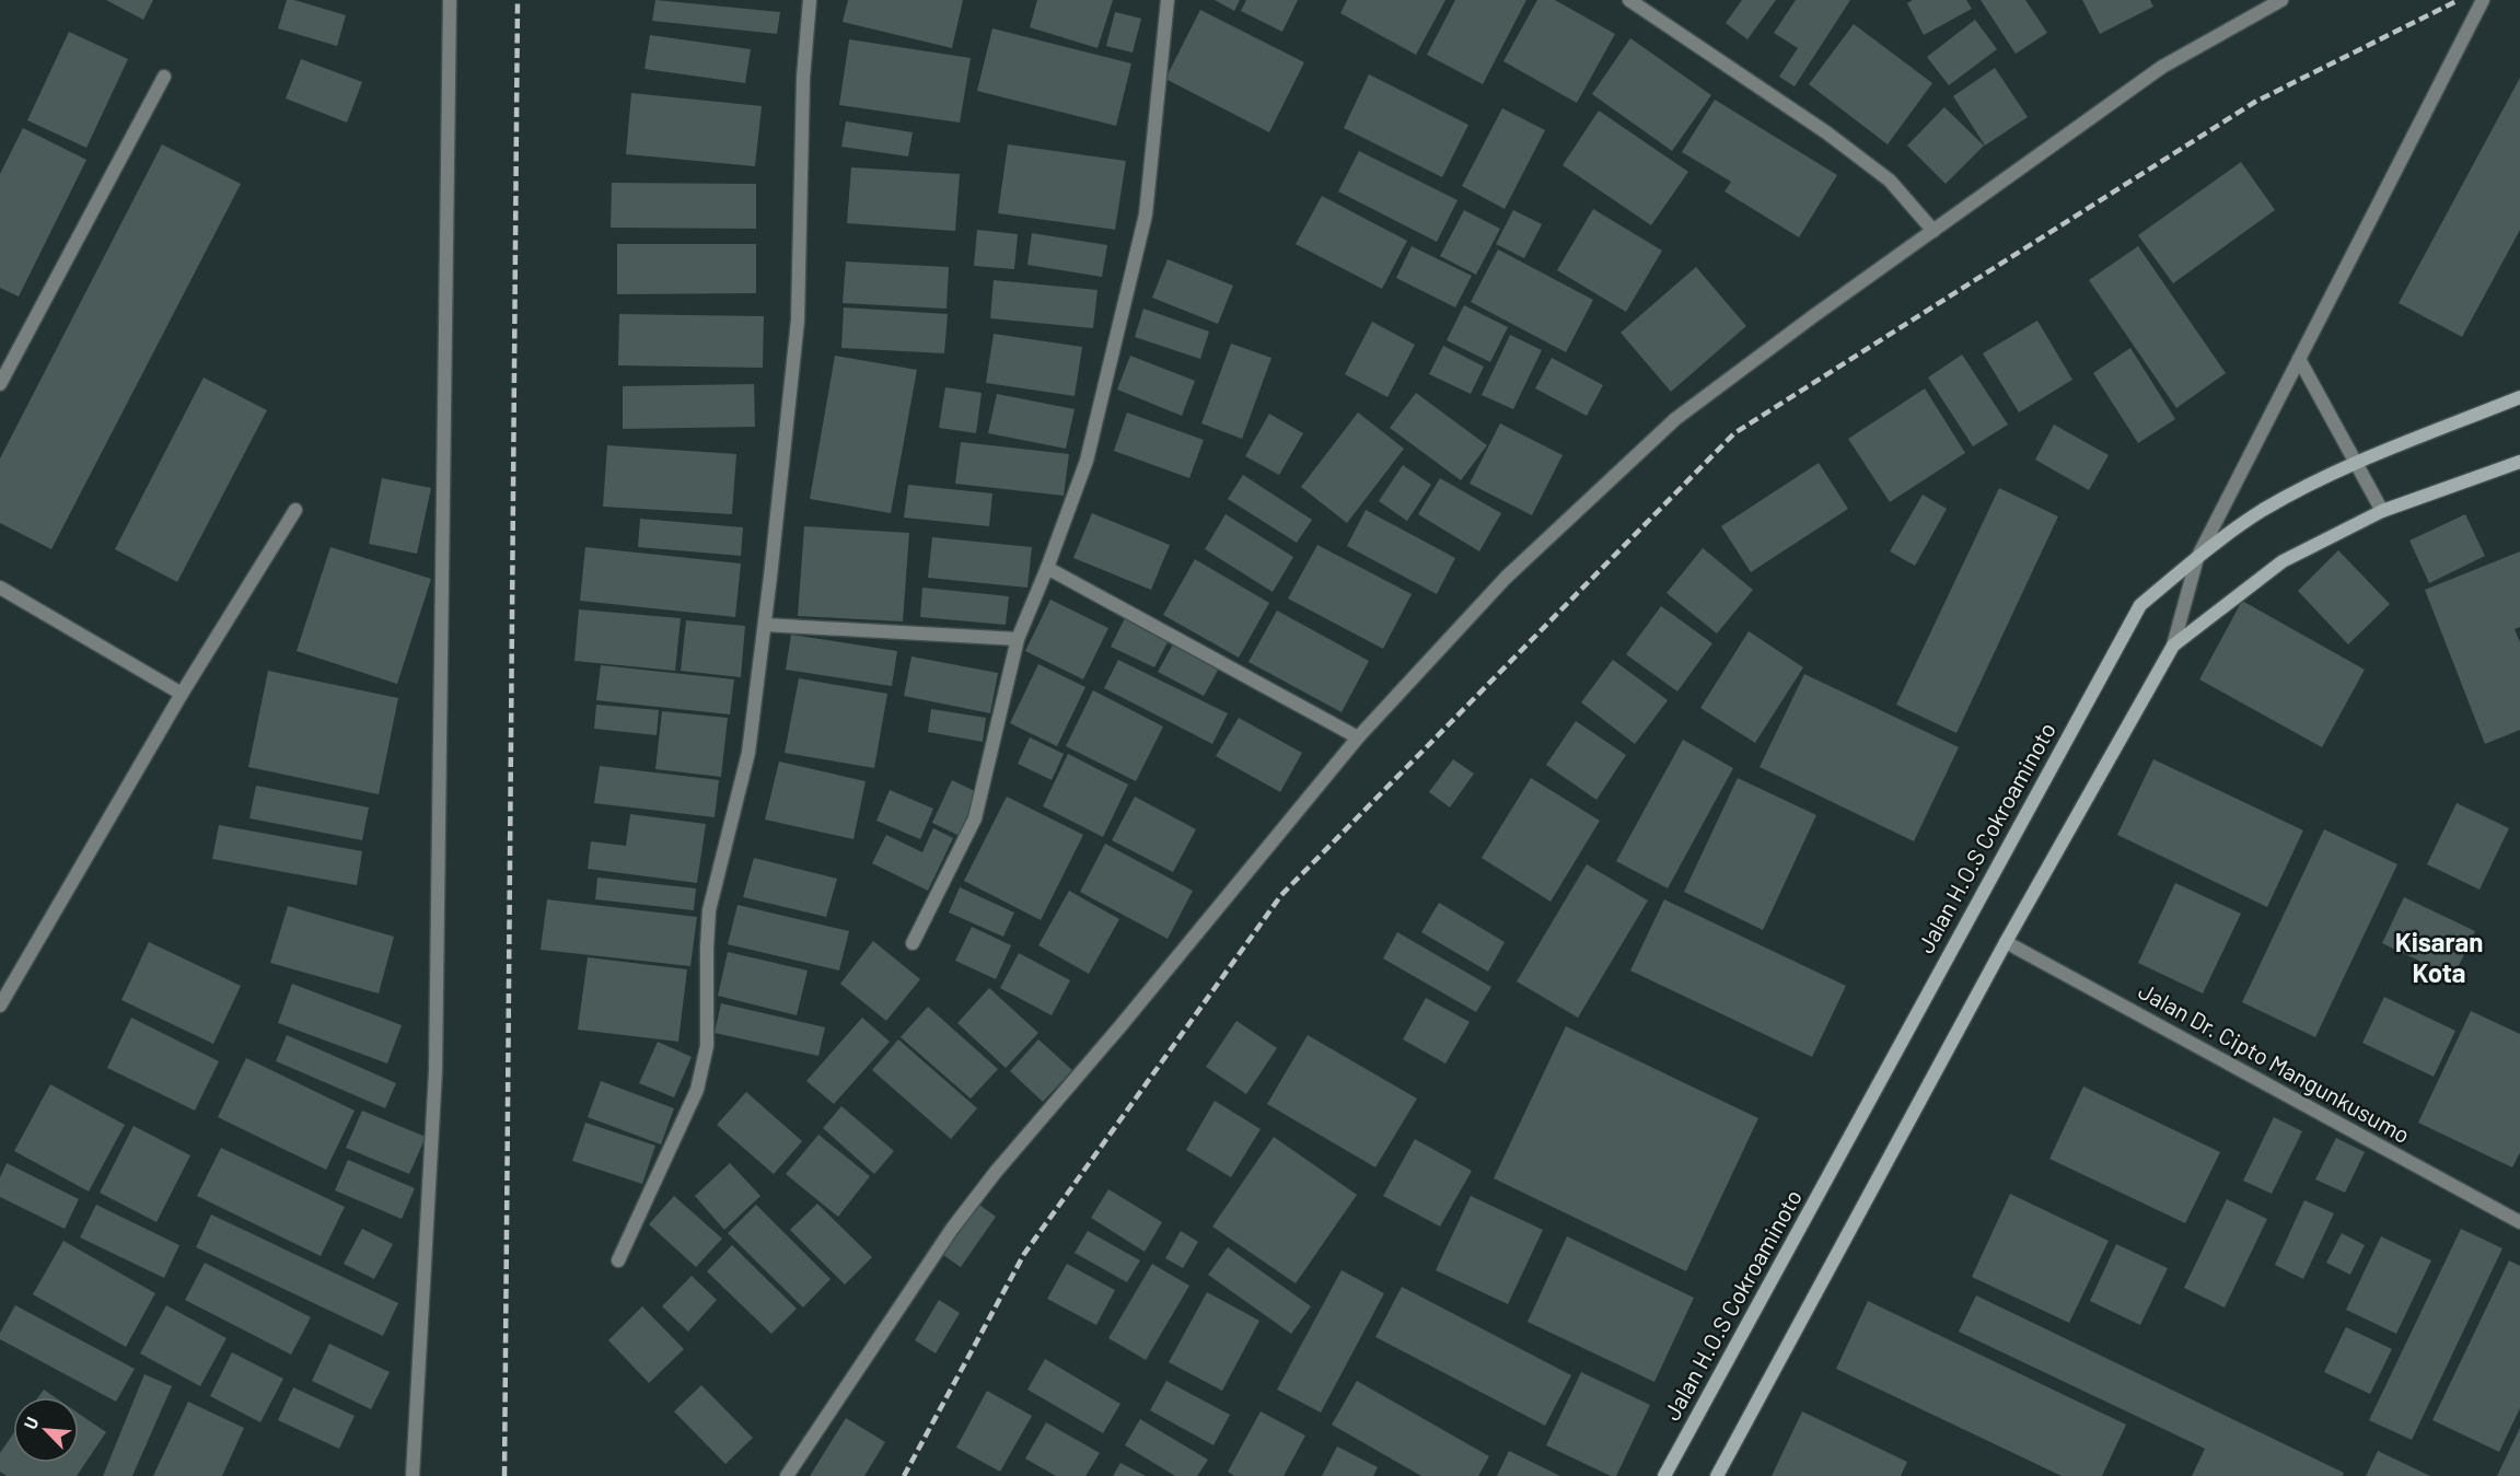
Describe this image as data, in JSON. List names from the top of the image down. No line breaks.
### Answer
{"streets":{"main road":["Jalan H.O.S Cokroaminoto"],"street":["Jalan Dr. Cipto Mangunkusumo"]},"districts":["Kisaran Kota"],"north":"top left"}
